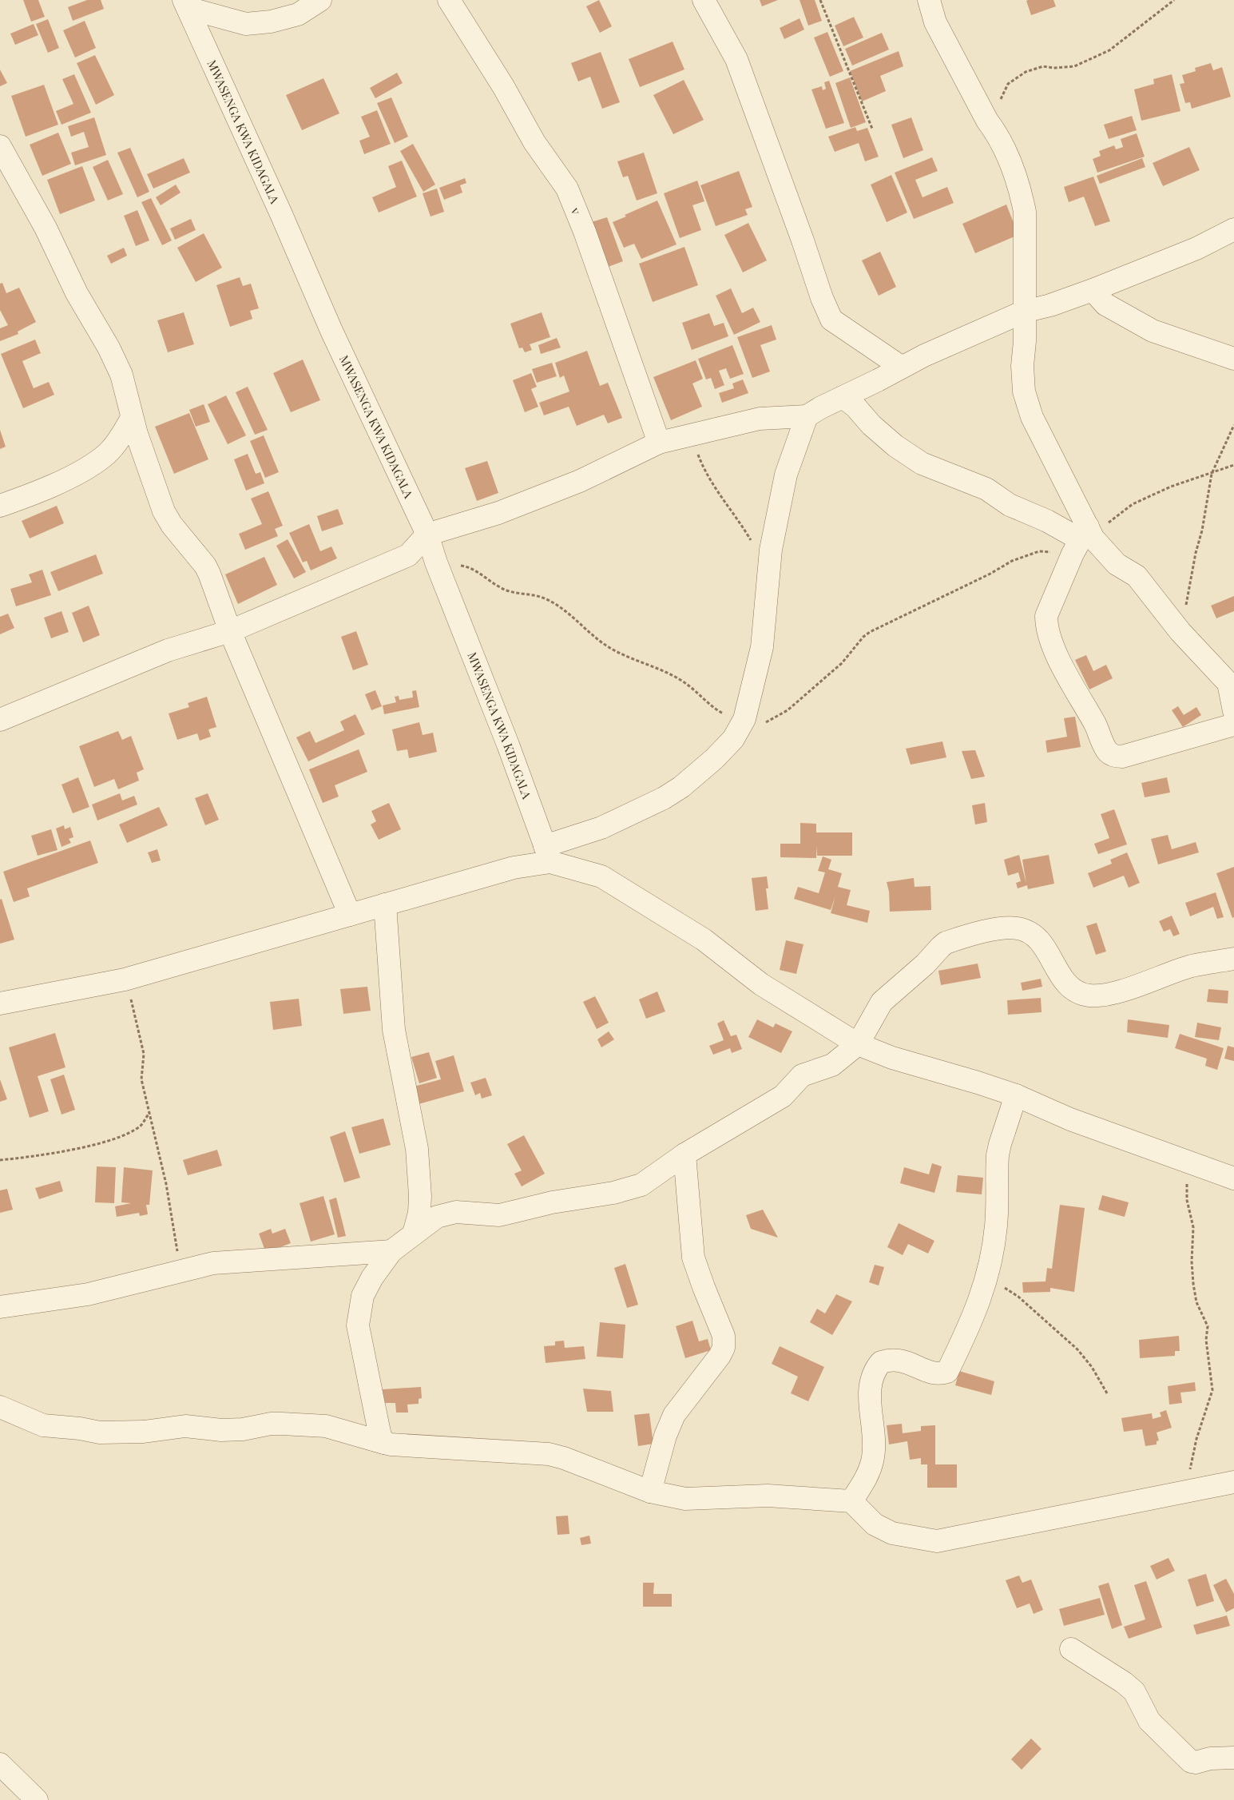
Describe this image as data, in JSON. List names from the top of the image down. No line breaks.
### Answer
{"streets":{"street":["MWASENGA KWA KIDAGALA","v"]}}
